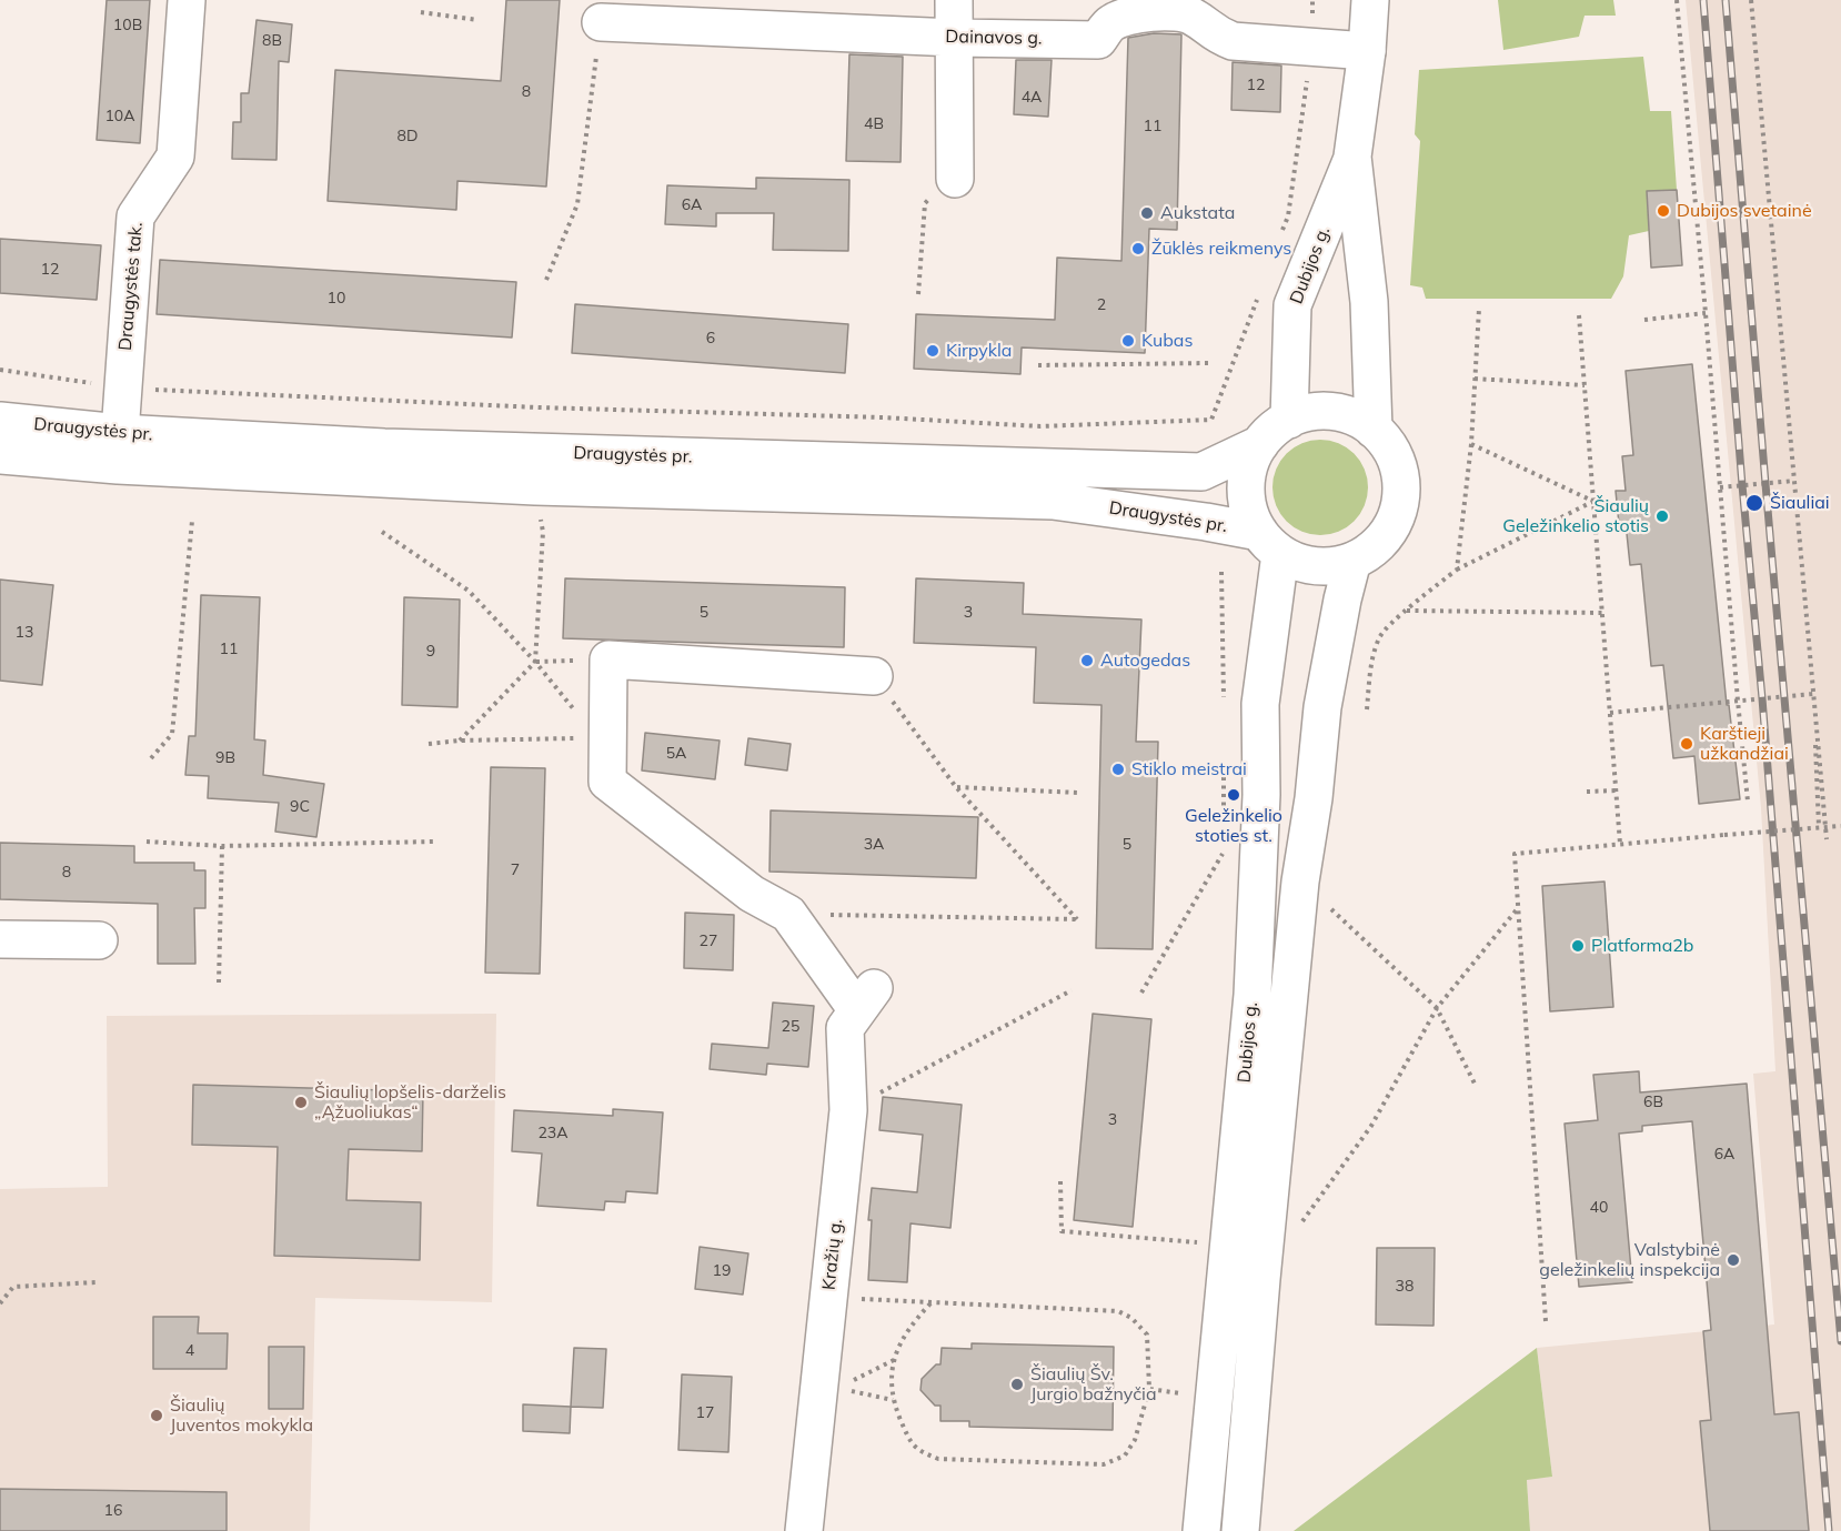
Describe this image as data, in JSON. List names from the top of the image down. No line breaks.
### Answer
{"streets":{"main road":["Dainavos g.","Dubijos g.","Draugystės tak.","Draugystės pr.","Kražių g."]},"crossings":[["Dainavos g.","Dubijos g."],["Dubijos g.","Draugystės pr."],["Draugystės tak.","Draugystės pr."]],"places":["Dubijos svetainė","Aukstata","Žūklės reikmenys","Kubas","Kirpykla","Šiauliai","Šiaulių Geležinkelio stotis","Autogedas","Karštieji užkandžiai","Stiklo meistrai","Geležinkelio stoties st.","Platforma2b","Šiaulių lopšelis-darželis „Ąžuoliukas“","Valstybinė geležinkelių inspekcija","Šiaulių Šv. Jurgio bažnyčia","Šiaulių Juventos mokykla"],"house_numbers":["10B","8B","12","8","4A","10A","4B","11","8D","6A","12","10","2","6","5","3","13","11","9","5A","9B","9C","3A","5","7","8","27","25","6B","3","23A","6A","40","19","38","4","17","16"]}
